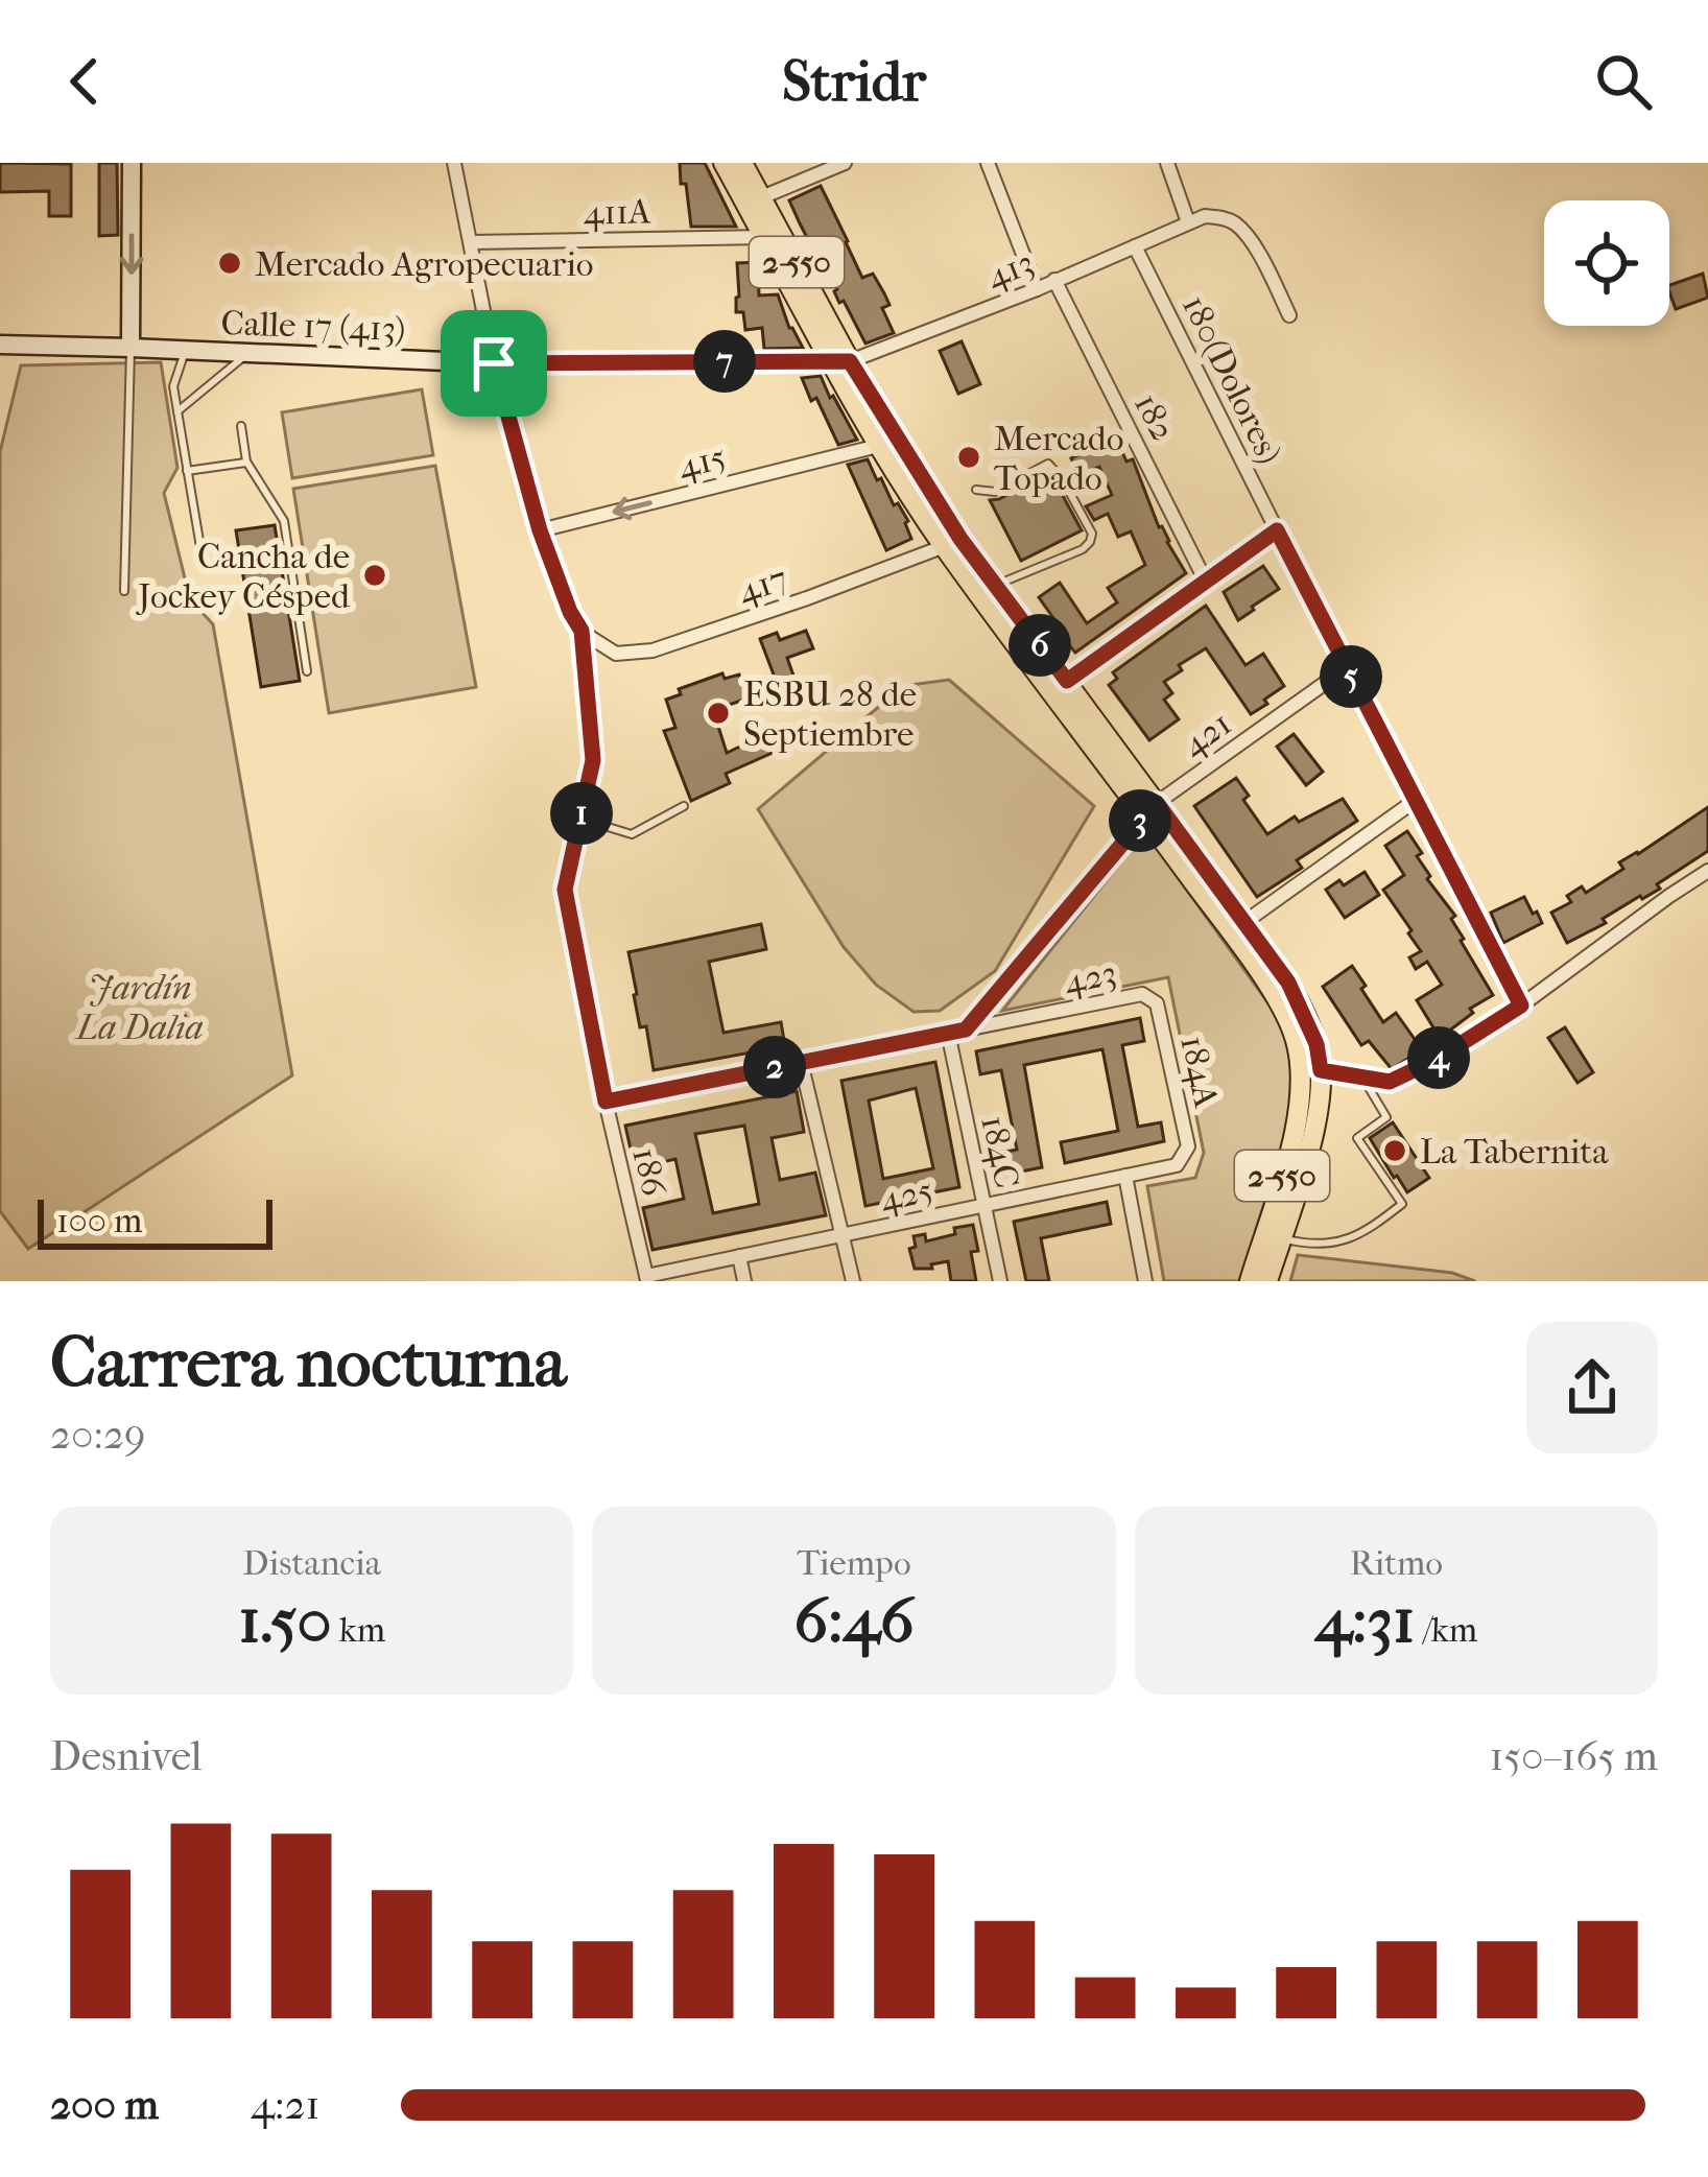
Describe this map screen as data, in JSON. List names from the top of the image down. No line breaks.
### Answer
{"streets":{"main road":["2-550","Calle 17 (413)"],"street":["411A","413","180(Dolores)","182","415","417","421","423","184A","184C","186","425"]},"crossings":[["411A","2-550"],["411A","186"],["2-550","413"],["2-550","Calle 17 (413)"],["2-550","415"],["2-550","417"],["2-550","421"],["413","Calle 17 (413)"],["413","180(Dolores)"],["413","182"],["Calle 17 (413)","186"],["180(Dolores)","421"],["415","186"],["417","186"],["421","423"],["423","184A"],["423","184C"],["423","186"],["184A","425"],["184C","425"],["186","425"]],"one_way":["415"],"parks":["Jardín La Dalia"],"places":["Mercado Agropecuario","Mercado Topado","Cancha de Jockey Césped","ESBU 28 de Septiembre","La Tabernita"],"scale_bar":"100 m","page":{"header":"Stridr","pins":["7","6","5","1","3","4","2"],"scale":"100 m","heading":["Carrera nocturna","20:29"],"stats":[["Distancia","1.50 km"],["Tiempo","6:46"],["Ritmo","4:31 /km"]],"chart":["Desnivel","150–165 m"],"list":[{"name":"200 m","note":"4:21"}]}}
